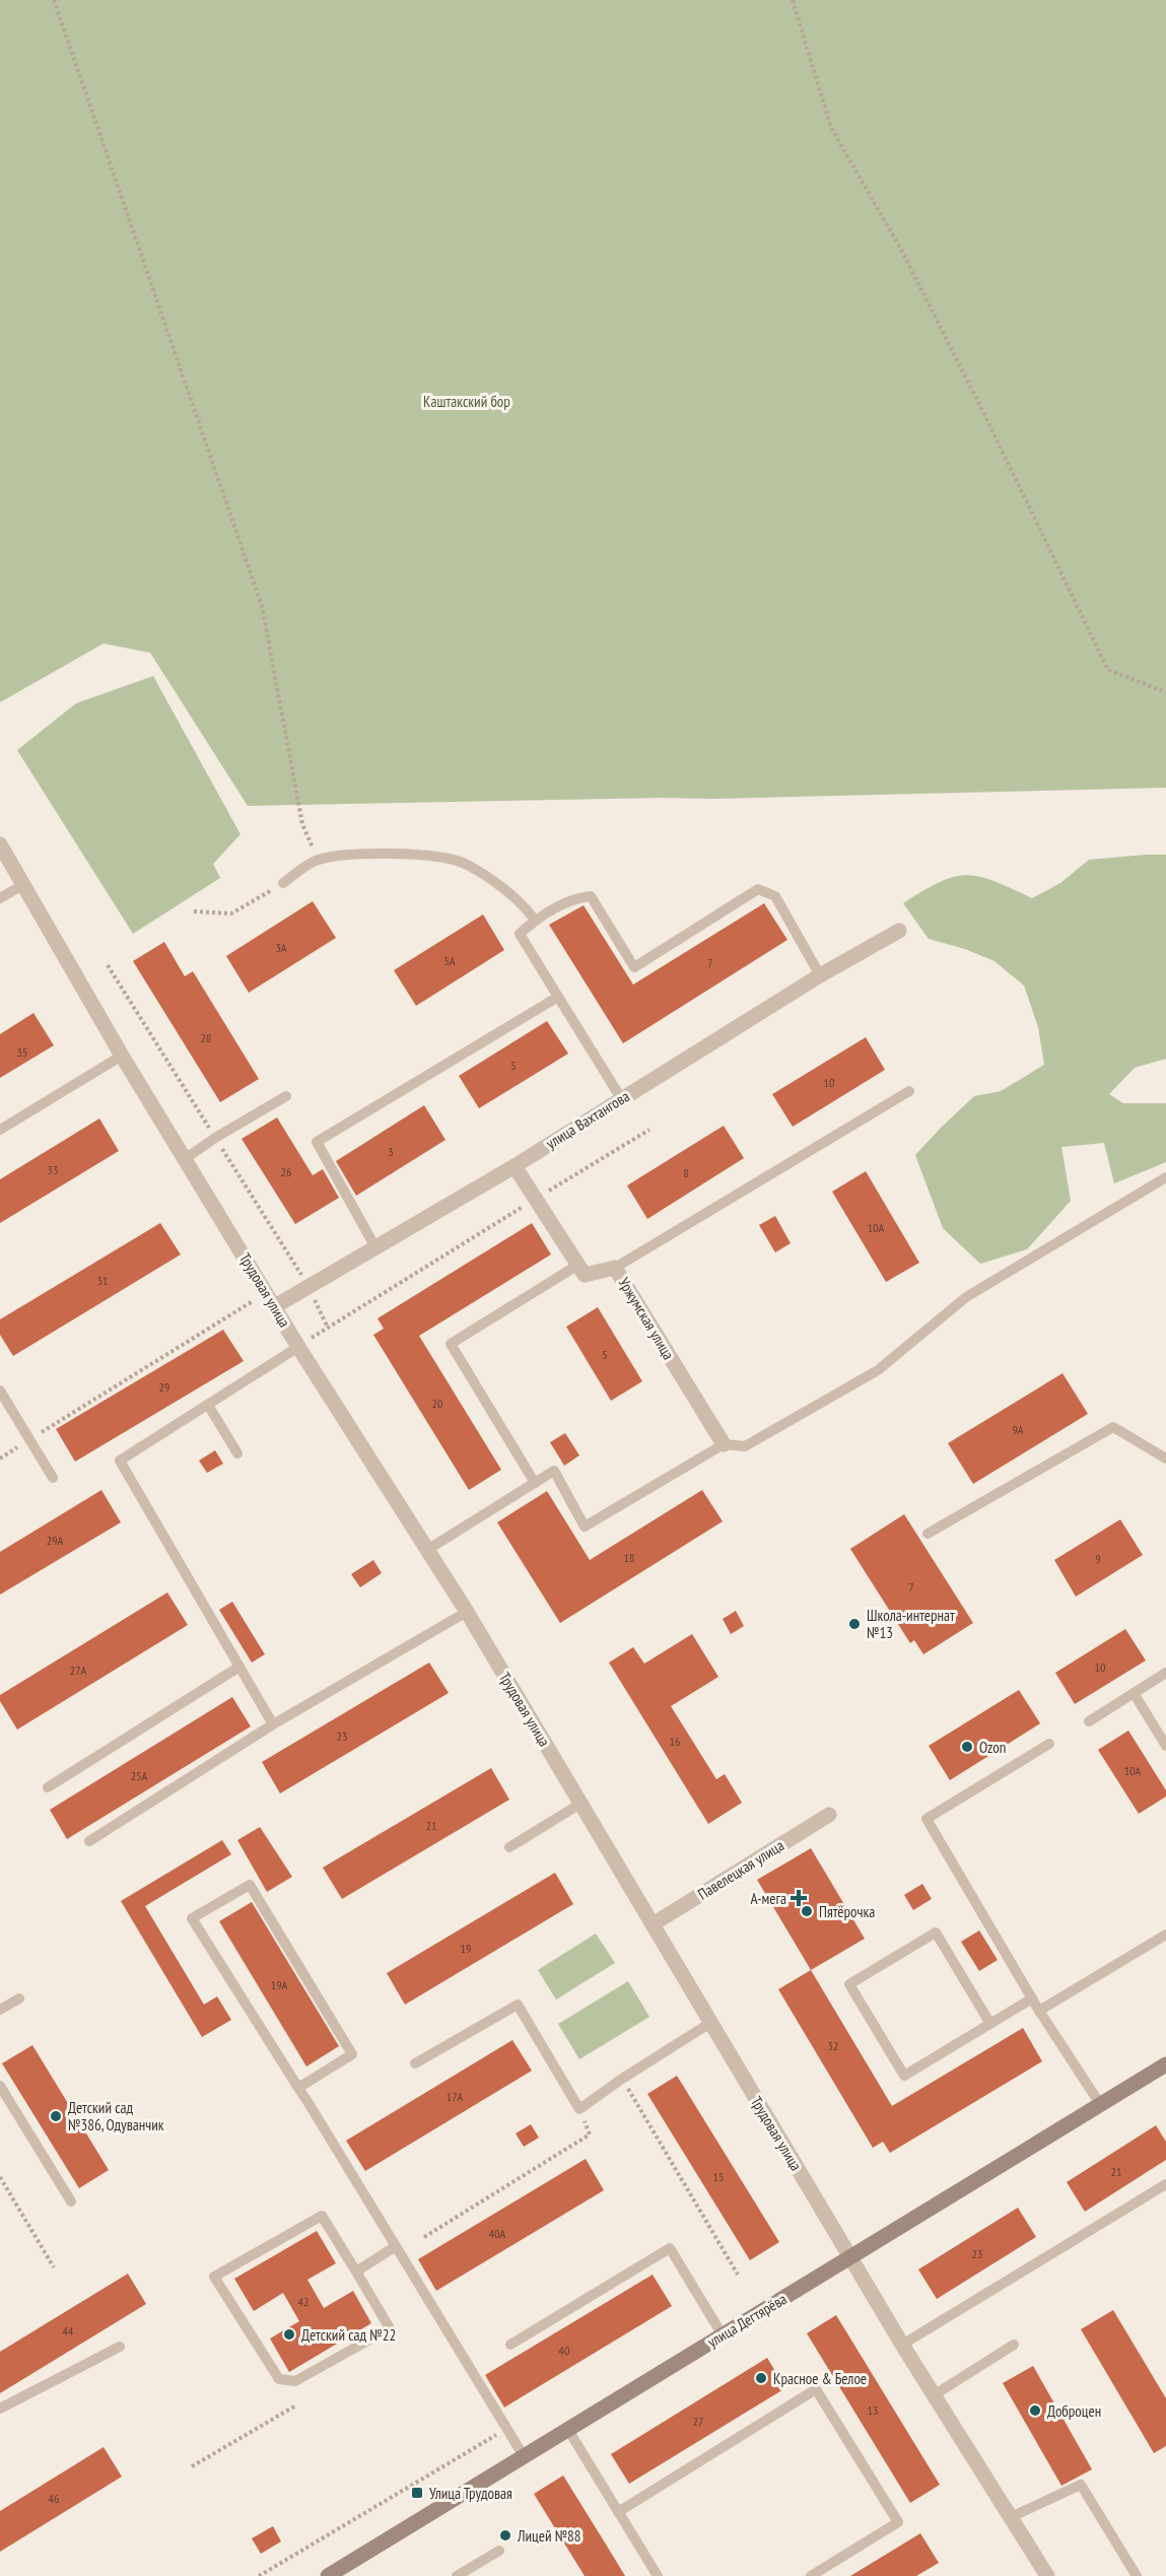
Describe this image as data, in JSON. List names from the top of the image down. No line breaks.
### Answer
{"streets":{"street":["улица Вахтангова","Трудовая улица","Уржумская улица","Павелецкая улица","улица Дегтярёва"]},"crossings":[["улица Вахтангова","Трудовая улица"],["Трудовая улица","Павелецкая улица"],["Трудовая улица","улица Дегтярёва"]],"parks":["Каштакский бор"],"places":{"other":["Школа-интернат №13","Ozon","Пятёрочка","Детский сад №386, Одуванчик","Детский сад №22","Красное & Белое","Доброцен","Лицей №88"],"health":["А-мега"],"transit":["Улица Трудовая"]},"house_numbers":["3А","5А","7","28","35","5","10","3","33","26","8","10А","31","5","29","20","9А","29А","18","9","7","10","27А","23","16","10А","25А","21","19","19А","32","17А","21","15","40А","23","42","44","40","13","27","46"]}
